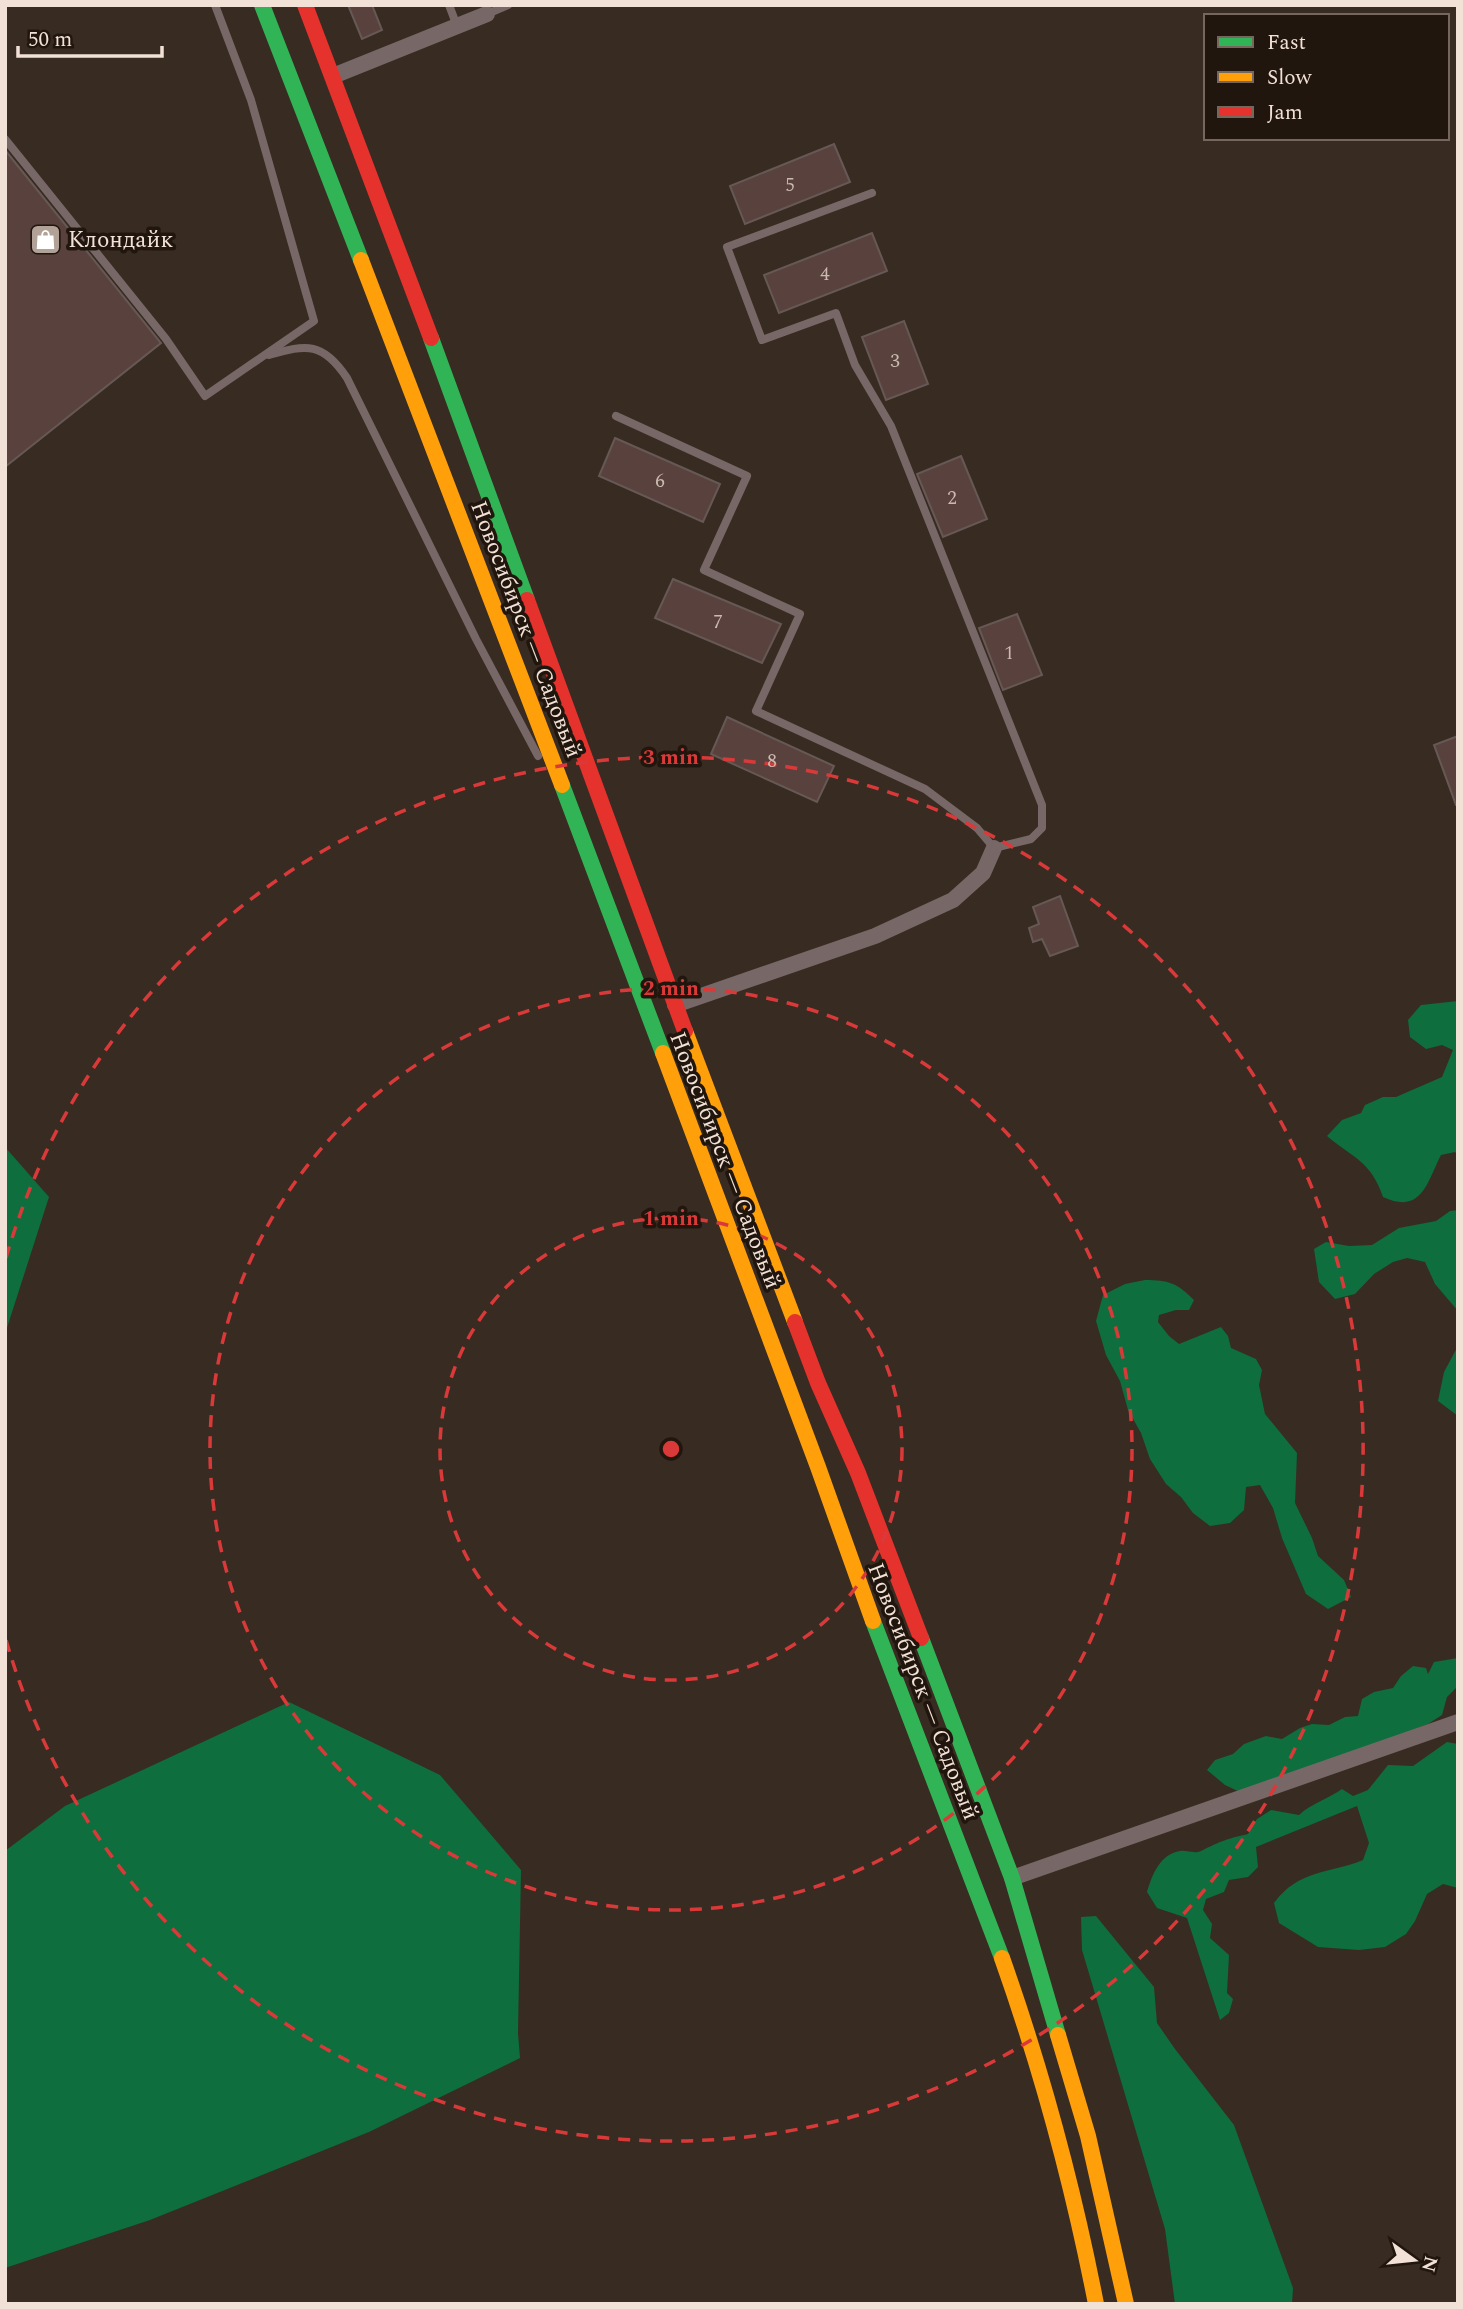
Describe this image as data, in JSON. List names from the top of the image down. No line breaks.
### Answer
{"streets":{"main road":["Новосибирск — Садовый"]},"places":{"shop":["Клондайк"]},"house_numbers":["5","4","3","6","2","7","1","8"],"legend":["Fast","Slow","Jam"],"scale_bar":"50 m","north":"right","rings":["3 min","2 min","1 min"]}
